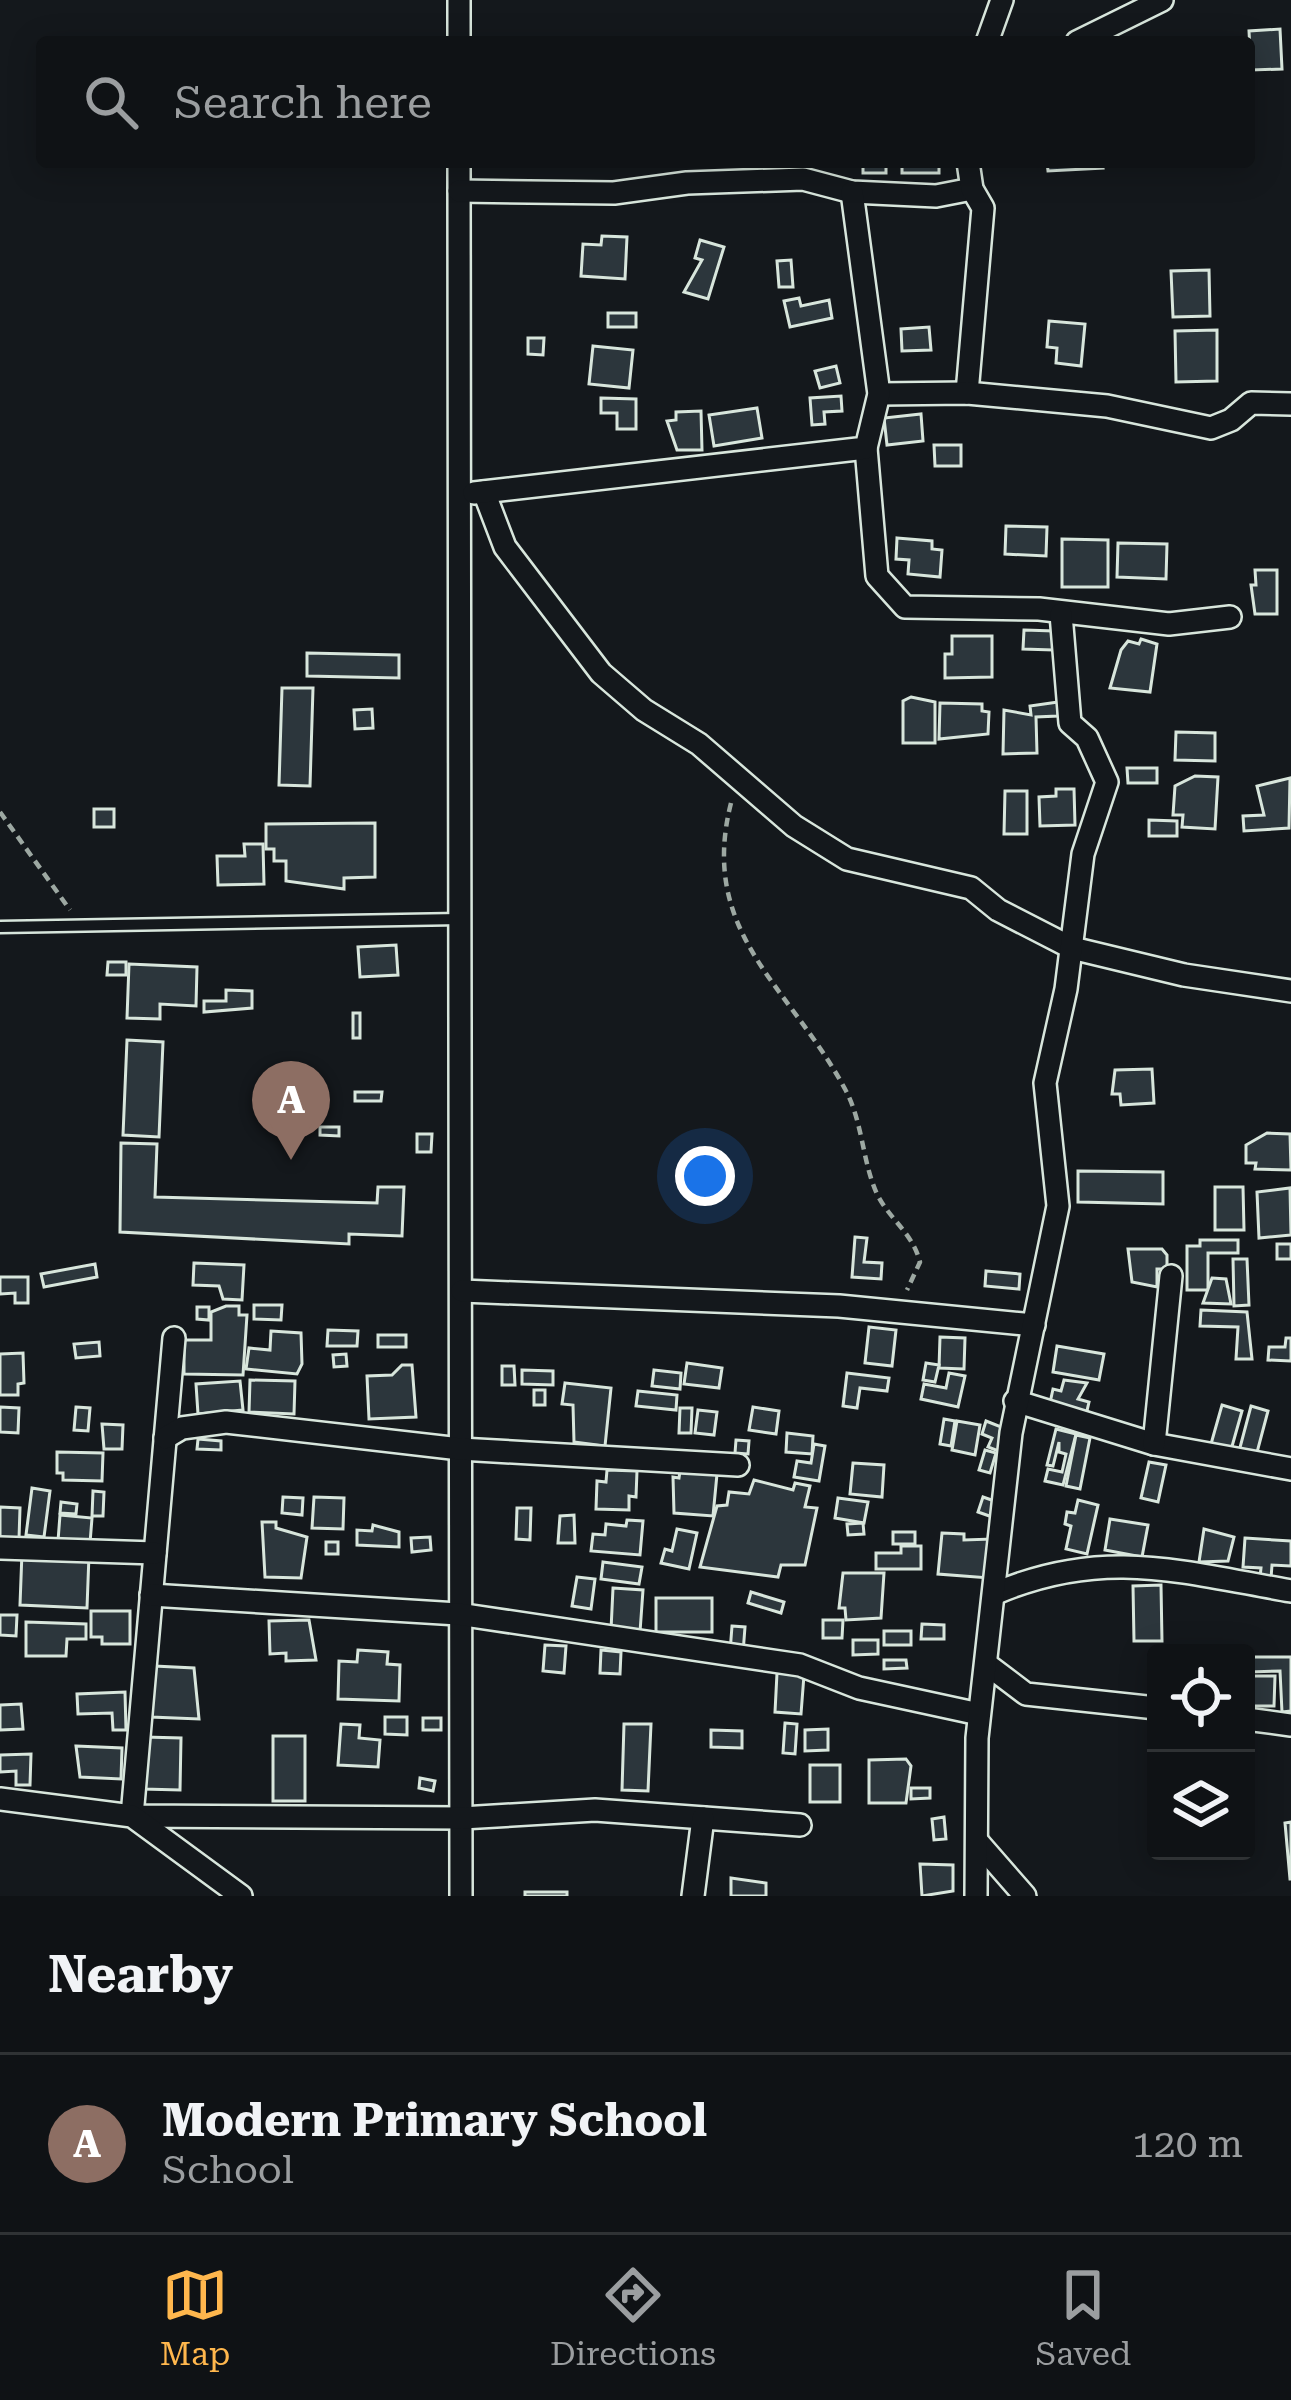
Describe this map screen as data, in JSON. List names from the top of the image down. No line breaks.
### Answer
{"page":{"search":"Search here","pins":"A","heading":"Nearby","list":[{"mark":"A","name":"Modern Primary School","note":"School","value":"120 m"}],"nav":["Map","Directions","Saved"]}}
